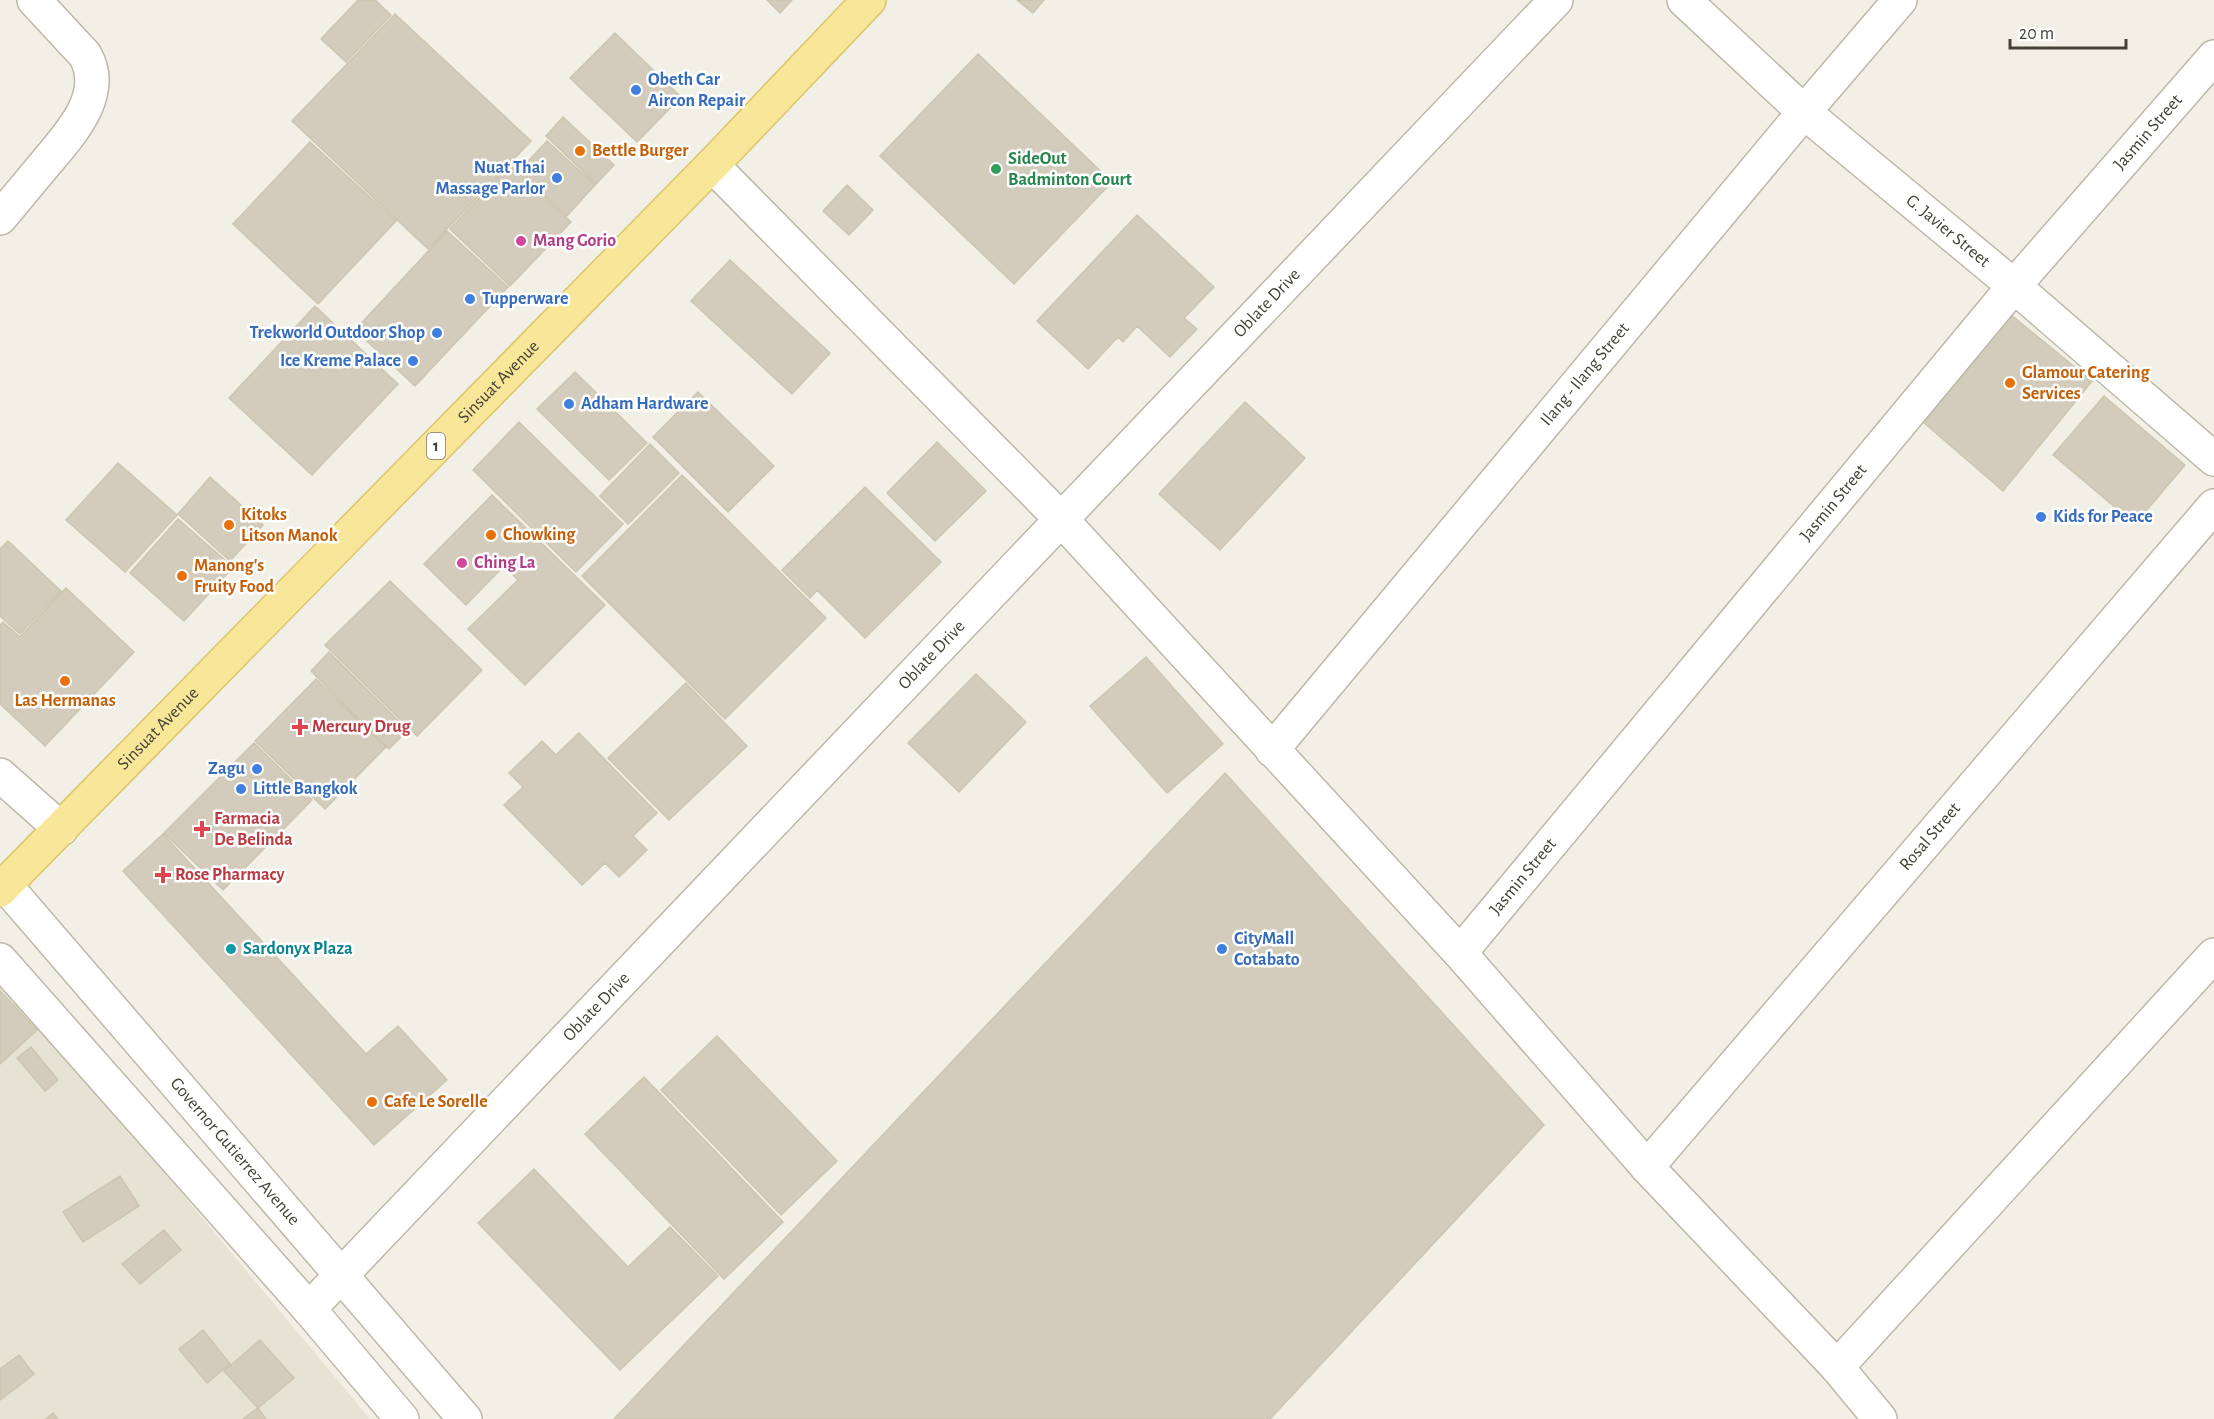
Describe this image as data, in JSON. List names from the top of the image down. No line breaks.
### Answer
{"streets":{"main road":["Sinsuat Avenue","1"],"street":["Jasmin Street","G. Javier Street","Oblate Drive","Ilang - Ilang Street","Rosal Street","Governor Gutierrez Avenue"]},"crossings":[["Jasmin Street","G. Javier Street"],["G. Javier Street","Ilang - Ilang Street"],["Oblate Drive","Governor Gutierrez Avenue"],["Sinsuat Avenue","Governor Gutierrez Avenue"]],"places":{"other":["Obeth Car Aircon Repair","Bettle Burger","SideOut Badminton Court","Nuat Thai Massage Parlor","Mang Gorio","Tupperware","Trekworld Outdoor Shop","Ice Kreme Palace","Glamour Catering Services","Adham Hardware","Kids for Peace","Kitoks Litson Manok","Chowking","Ching La","Manong's Fruity Food","Las Hermanas","Zagu","Little Bangkok","Sardonyx Plaza","CityMall Cotabato","Cafe Le Sorelle"],"health":["Mercury Drug","Farmacia De Belinda","Rose Pharmacy"]},"scale_bar":"20 m"}
